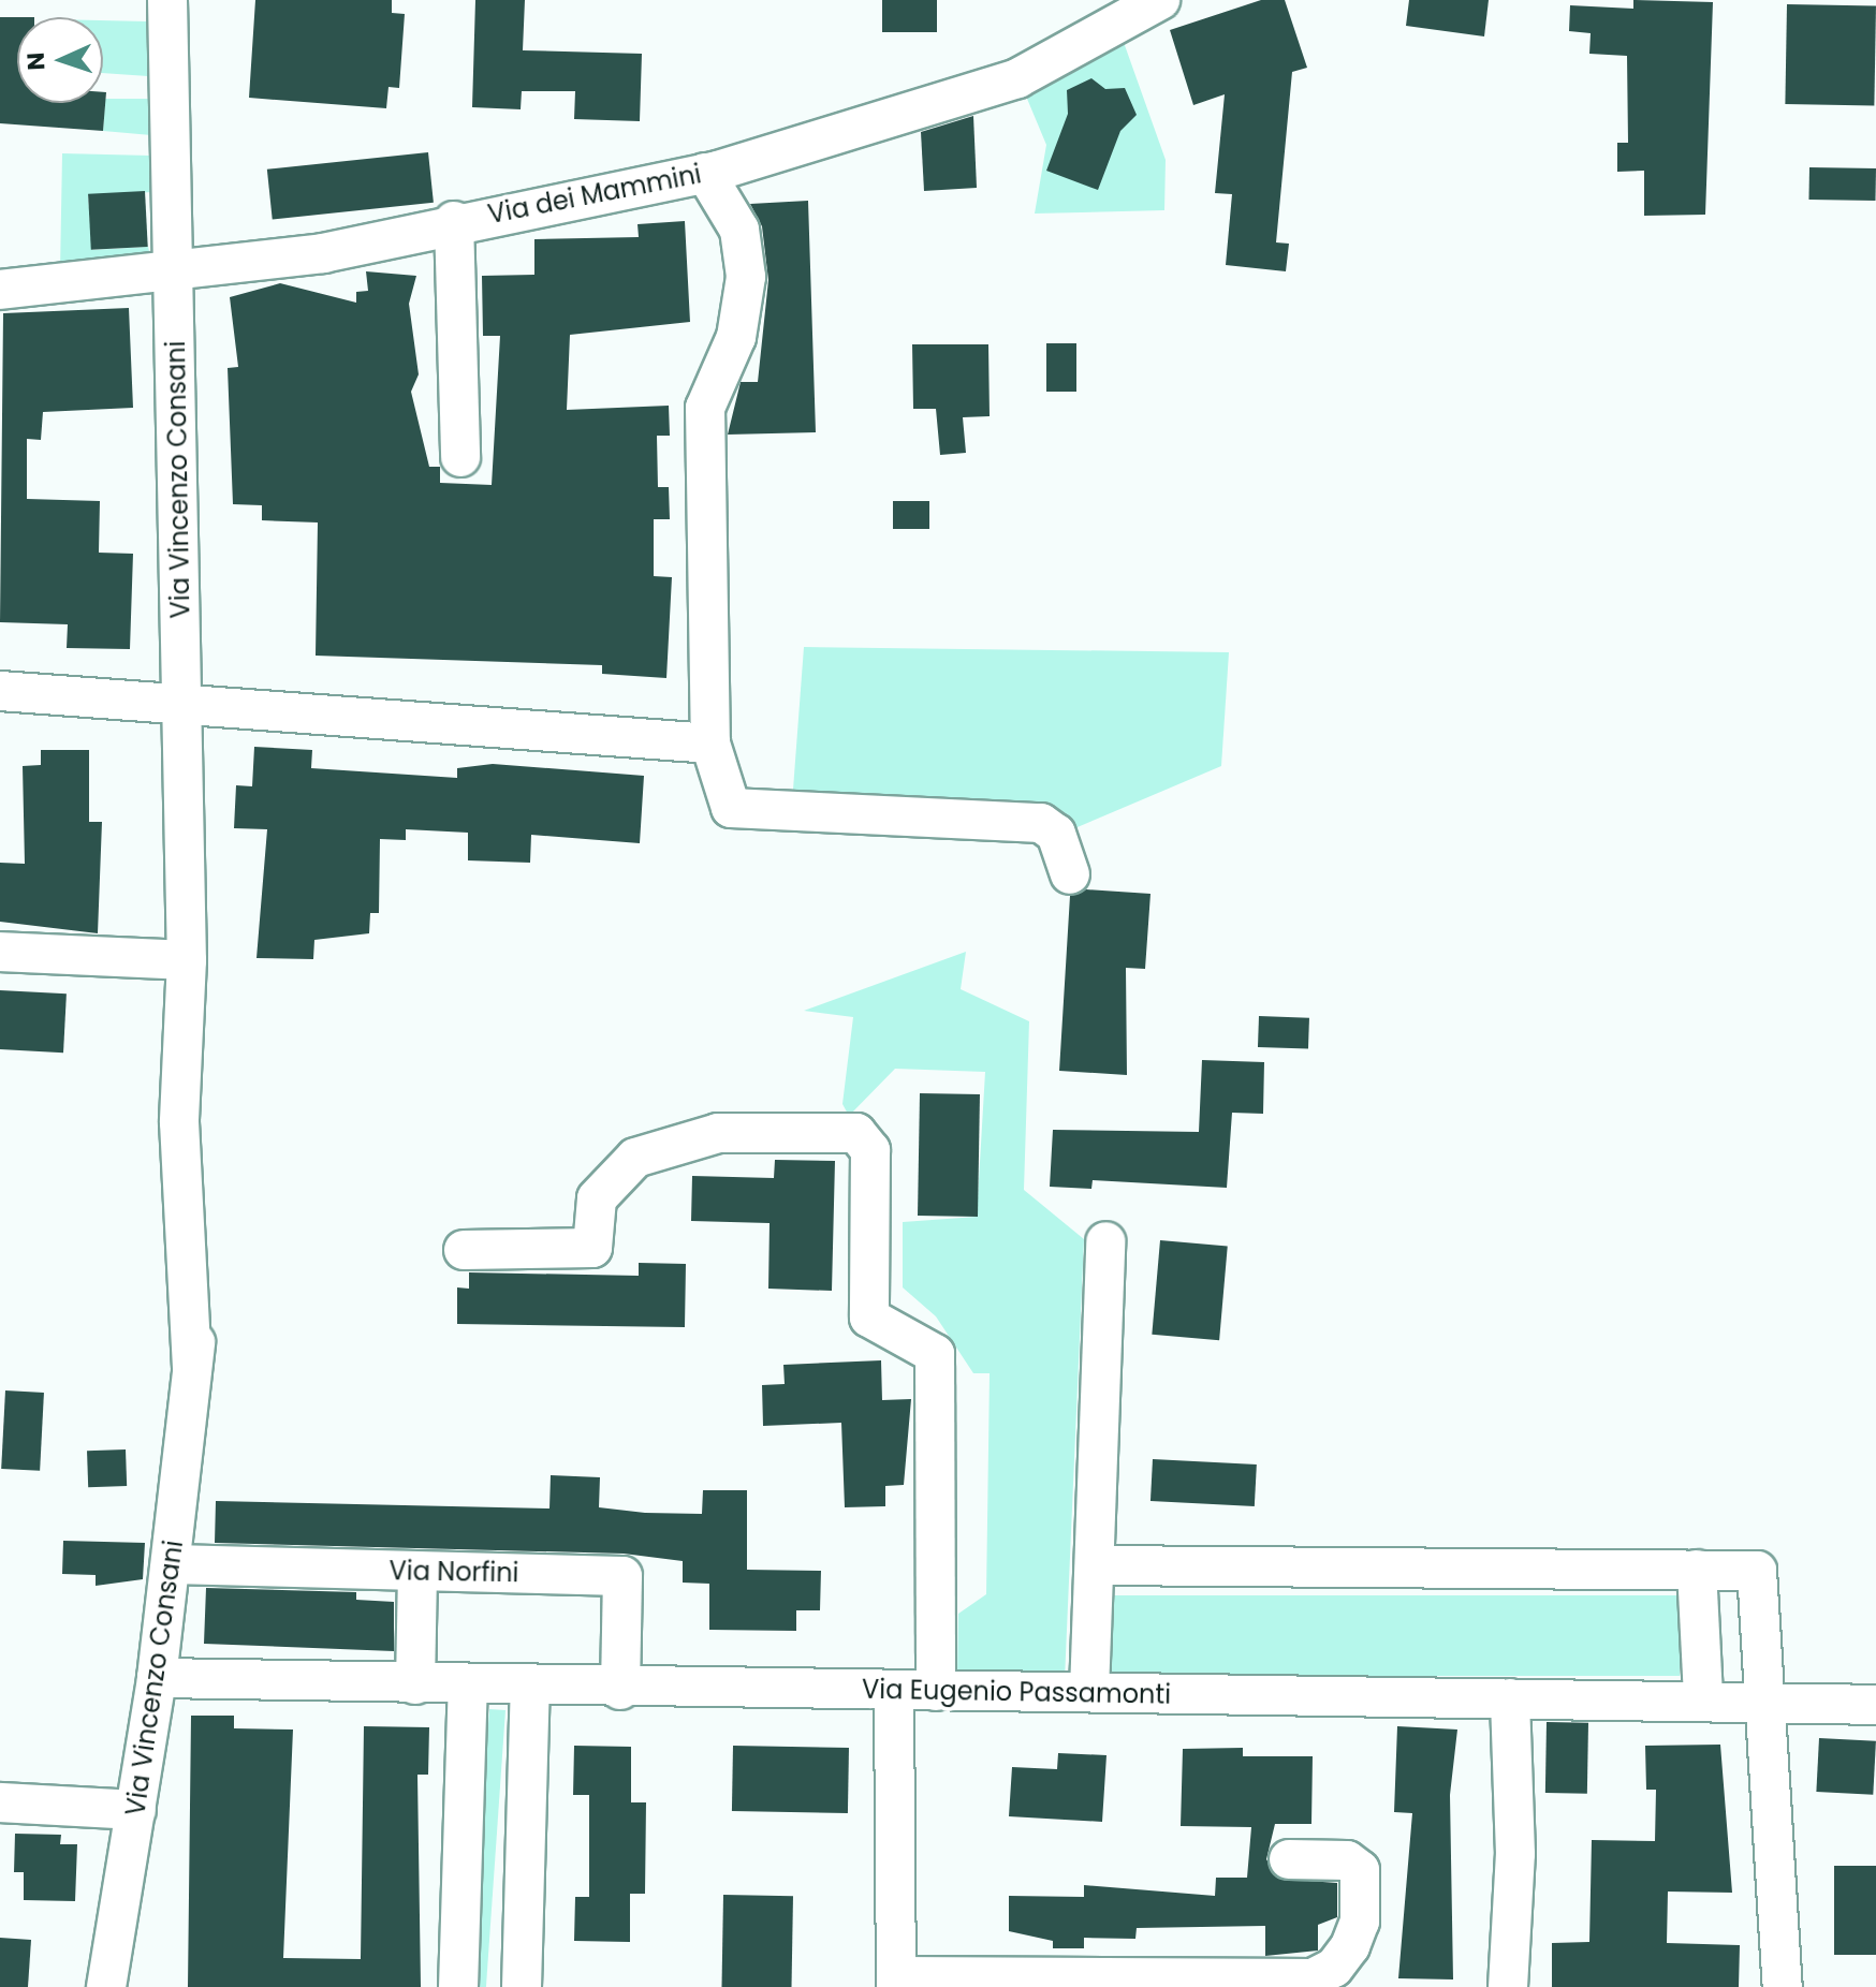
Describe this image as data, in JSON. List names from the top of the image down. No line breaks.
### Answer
{"streets":{"street":["Via dei Mammini","Via Vincenzo Consani","Via Norfini","Via Eugenio Passamonti"]},"crossings":[["Via dei Mammini","Via Vincenzo Consani"],["Via Vincenzo Consani","Via Norfini"],["Via Vincenzo Consani","Via Eugenio Passamonti"],["Via Norfini","Via Eugenio Passamonti"]],"north":"left"}
